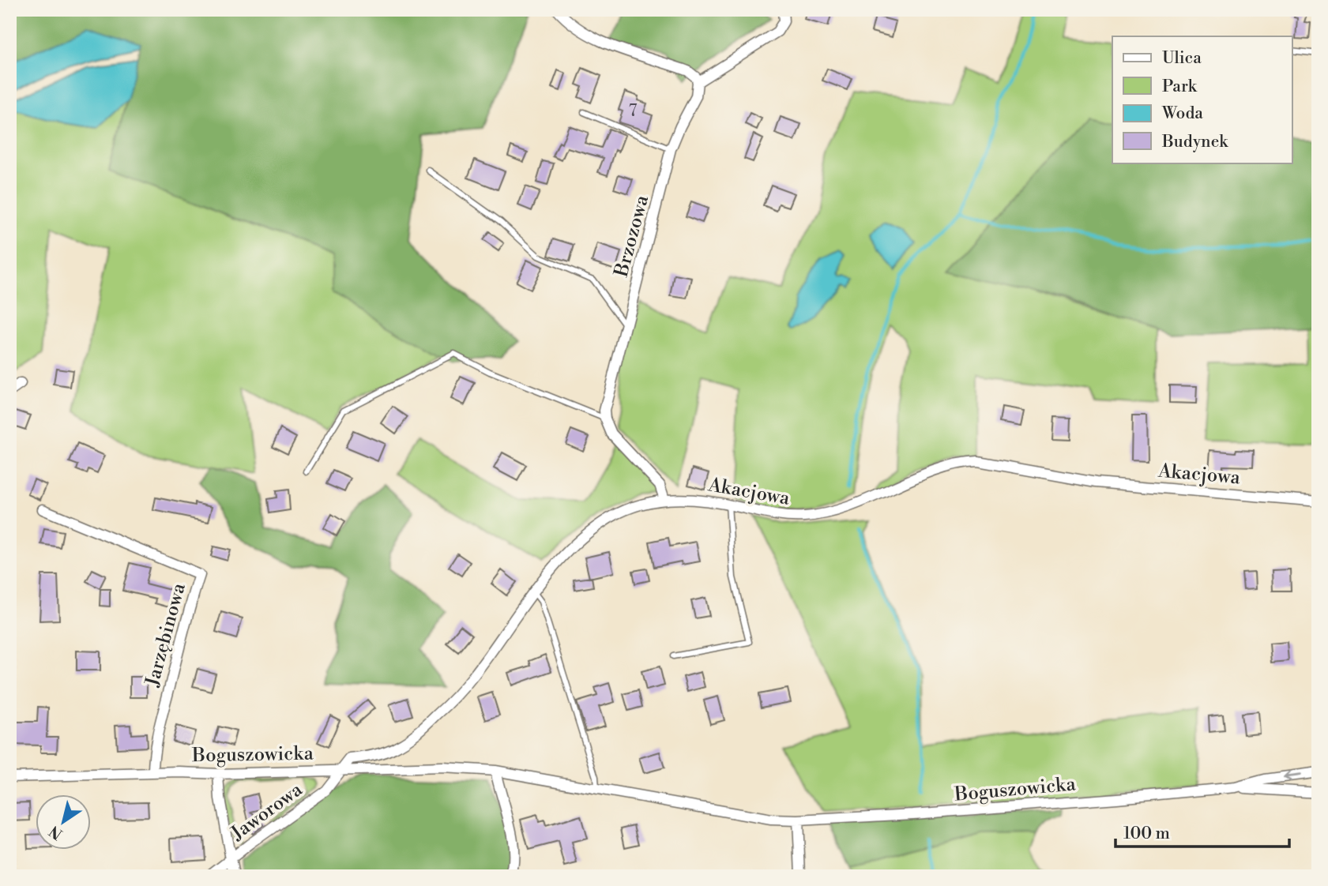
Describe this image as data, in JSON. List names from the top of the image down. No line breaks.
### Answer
{"streets":{"street":["Brzozowa","Akacjowa","Jarzębinowa","Boguszowicka","Jaworowa"]},"crossings":[["Akacjowa","Boguszowicka"],["Akacjowa","Jaworowa"],["Jarzębinowa","Boguszowicka"],["Boguszowicka","Jaworowa"]],"house_numbers":["7"],"legend":["Ulica","Park","Woda","Budynek"],"scale_bar":"100 m","north":"bottom left"}
